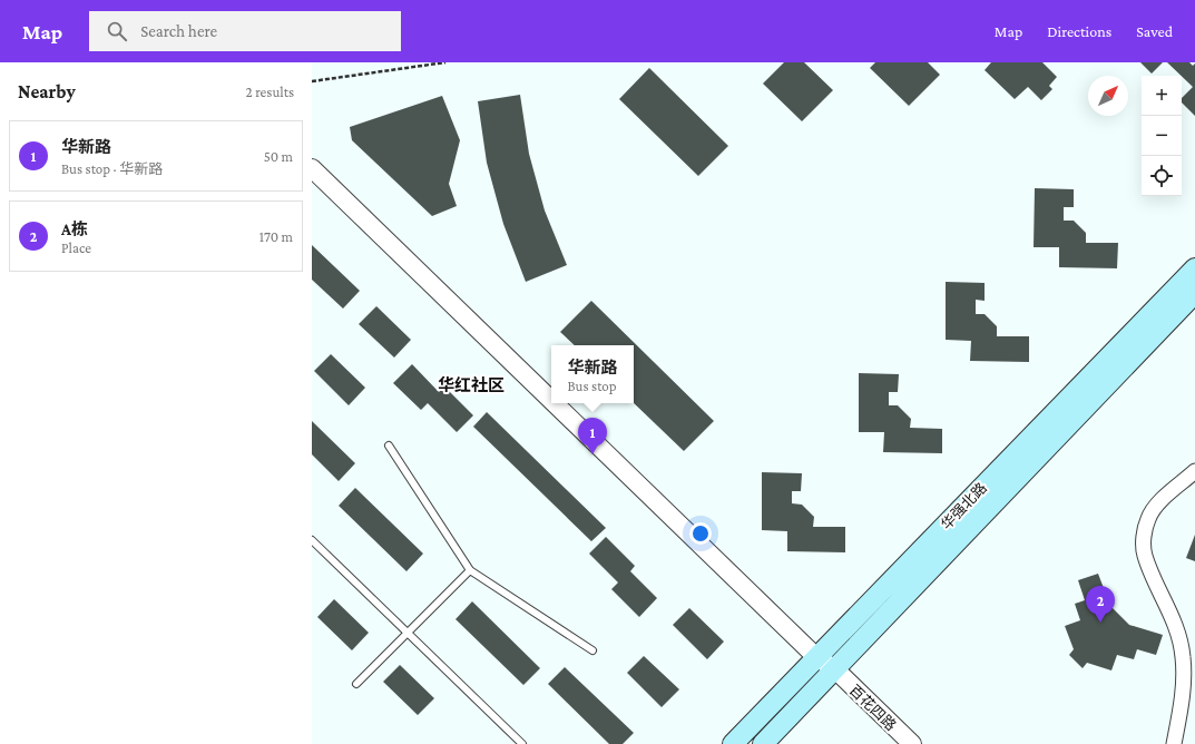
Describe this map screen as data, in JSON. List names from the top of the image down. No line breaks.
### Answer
{"streets":{"main road":["华强北路"],"street":["百花四路"]},"crossings":[["华强北路","百花四路"]],"districts":["华红社区"],"north":"top right","page":{"header":"Map","search":"Search here","nav":["Map","Directions","Saved"],"heading":["Nearby","2 results"],"map_buttons":["+","−"],"list":[{"mark":"1","name":"华新路","note":"Bus stop · 华新路","value":"50 m"},{"mark":"2","name":"A栋","note":"Place","value":"170 m"}],"popup":["华新路","Bus stop"],"pins":["1","2"]}}
